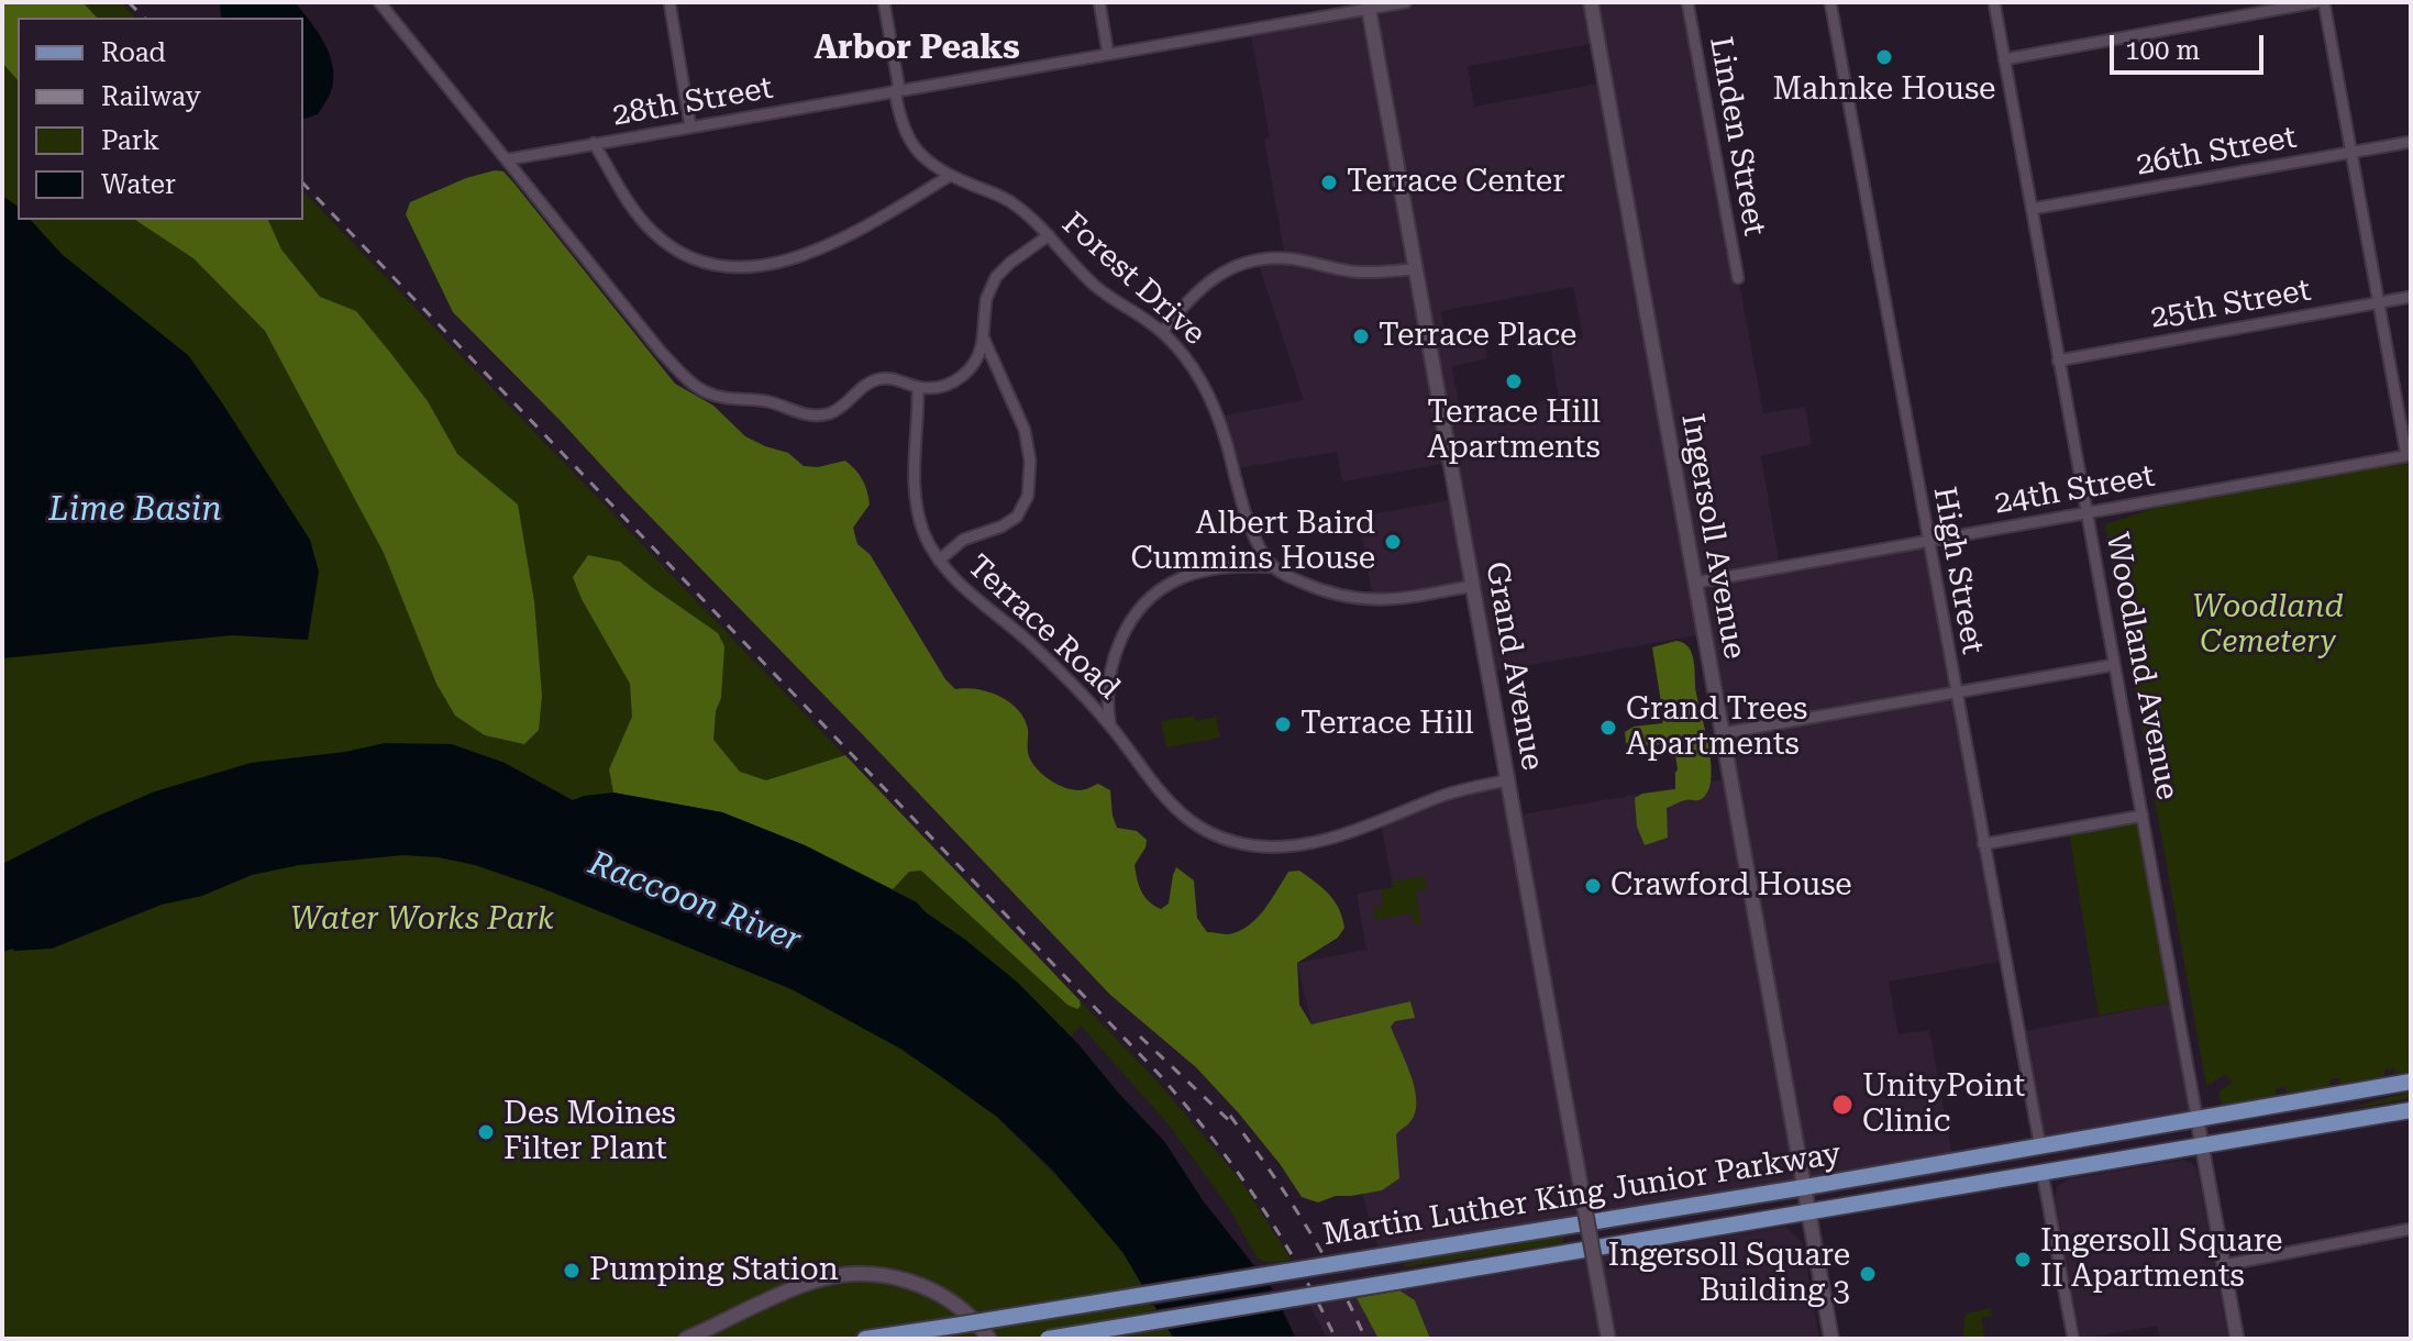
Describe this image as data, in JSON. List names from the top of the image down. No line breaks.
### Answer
{"streets":{"main road":["Ingersoll Avenue","Grand Avenue","Martin Luther King Junior Parkway"],"street":["28th Street","Linden Street","26th Street","Forest Drive","25th Street","24th Street","High Street","Terrace Road","Woodland Avenue"]},"crossings":[["28th Street","Forest Drive"],["28th Street","Grand Avenue"],["26th Street","Woodland Avenue"],["25th Street","Woodland Avenue"],["24th Street","Ingersoll Avenue"],["24th Street","High Street"],["24th Street","Woodland Avenue"],["Ingersoll Avenue","Martin Luther King Junior Parkway"],["High Street","Martin Luther King Junior Parkway"],["Terrace Road","Grand Avenue"],["Woodland Avenue","Martin Luther King Junior Parkway"]],"districts":["Arbor Peaks"],"water":["Lime Basin","Raccoon River"],"parks":["Woodland Cemetery","Water Works Park"],"places":["Mahnke House","Terrace Center","Terrace Place","Terrace Hill Apartments","Albert Baird Cummins House","Terrace Hill","Grand Trees Apartments","Crawford House","UnityPoint Clinic","Des Moines Filter Plant","Ingersoll Square II Apartments","Pumping Station","Ingersoll Square Building 3"],"legend":["Road","Railway","Park","Water"],"scale_bar":"100 m"}
